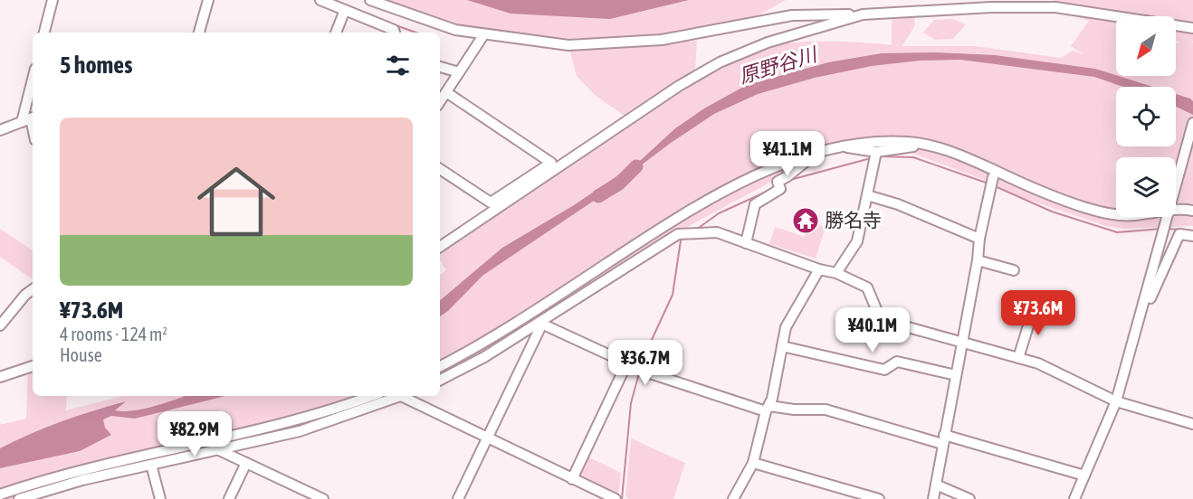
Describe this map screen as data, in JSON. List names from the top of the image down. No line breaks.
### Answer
{"water":["原野谷川"],"places":{"temple":["勝名寺"]},"north":"bottom left","page":{"heading":"5 homes","list":[{"name":"¥73.6M","note":"4 rooms · 124 m² · House"}],"price":["¥41.1M","¥73.6M","¥40.1M","¥36.7M","¥82.9M"]}}
